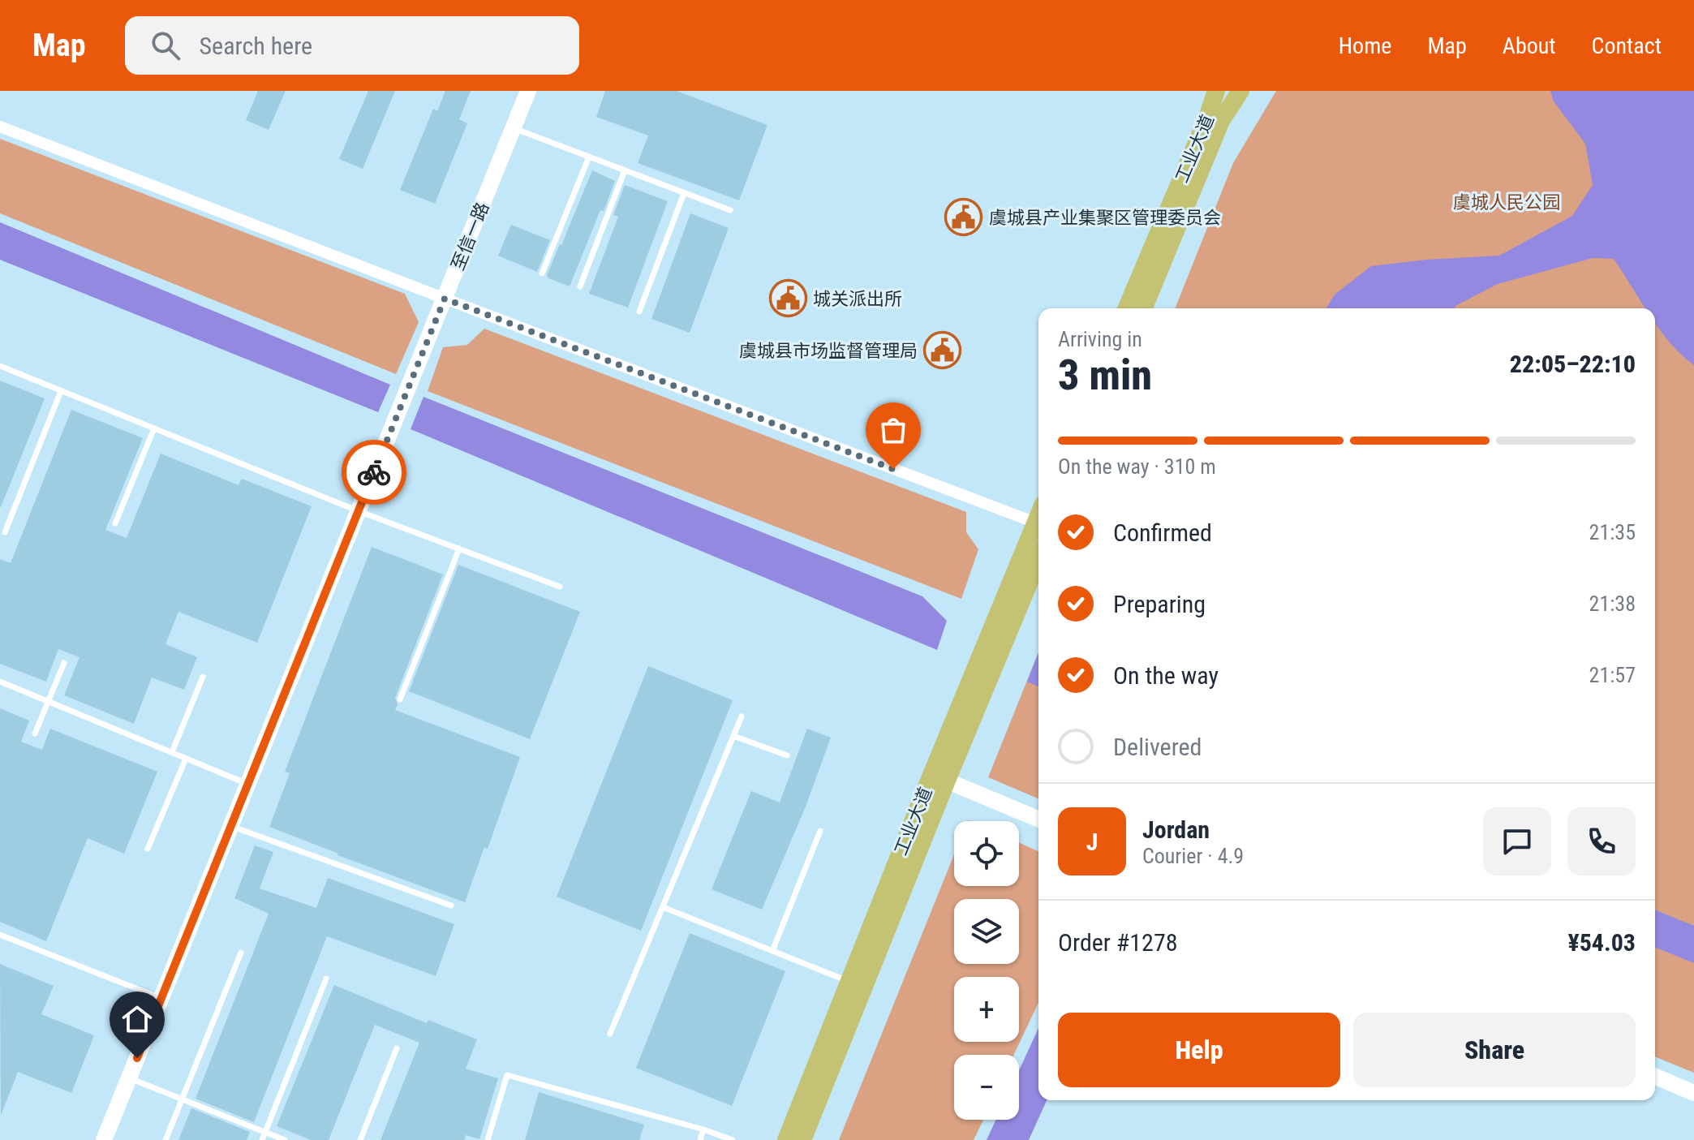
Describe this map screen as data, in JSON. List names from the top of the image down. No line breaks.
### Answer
{"streets":{"main road":["工业大道"],"street":["至信一路"]},"parks":["虞城人民公园"],"places":{"public building":["虞城县产业集聚区管理委员会","城关派出所","虞城县市场监督管理局"]},"page":{"header":"Map","search":"Search here","nav":["Home","Map","About","Contact"],"heading":["3 min","Arriving in","22:05–22:10"],"panel":["Jordan","Courier · 4.9","Order #1278","¥54.03"],"bar":"On the way · 310 m","list":[["Confirmed","21:35"],["Preparing","21:38"],["On the way","21:57"],"Delivered"],"round":"J","map_buttons":["+","−"],"buttons":["Help","Share"]}}
